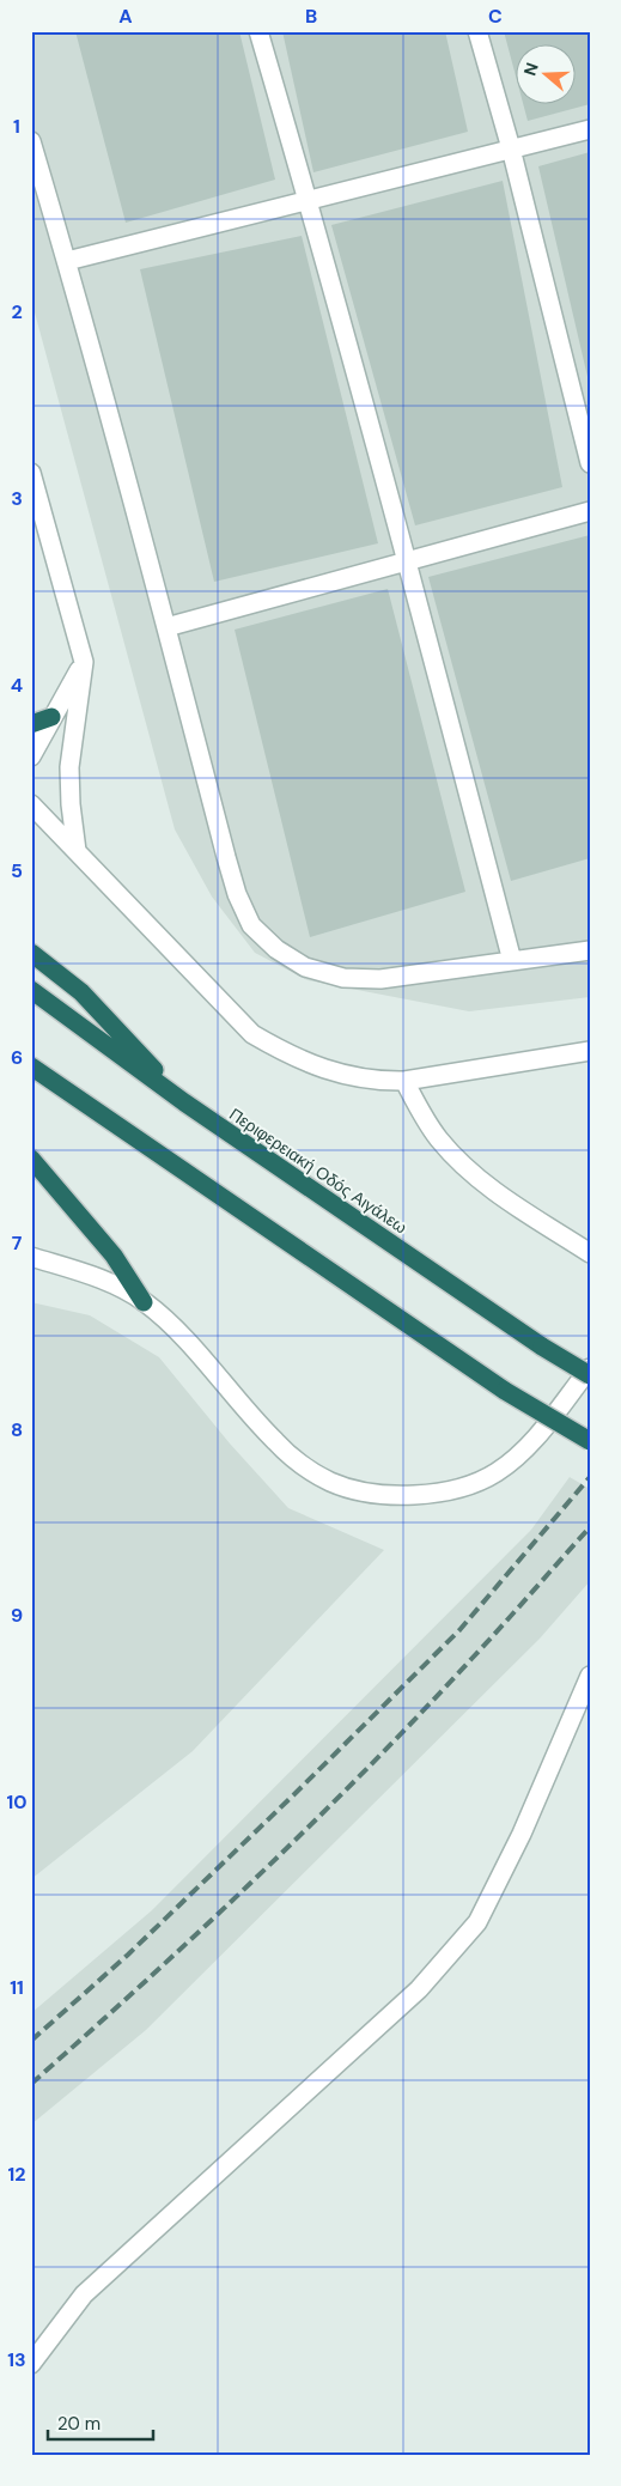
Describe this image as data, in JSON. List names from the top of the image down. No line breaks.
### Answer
{"streets":{"highway":["Περιφερειακή Οδός Αιγάλεω"]},"scale_bar":"20 m","north":"left","grid":{"columns":["A","B","C"],"rows":["1","2","3","4","5","6","7","8","9","10","11","12","13"]}}
